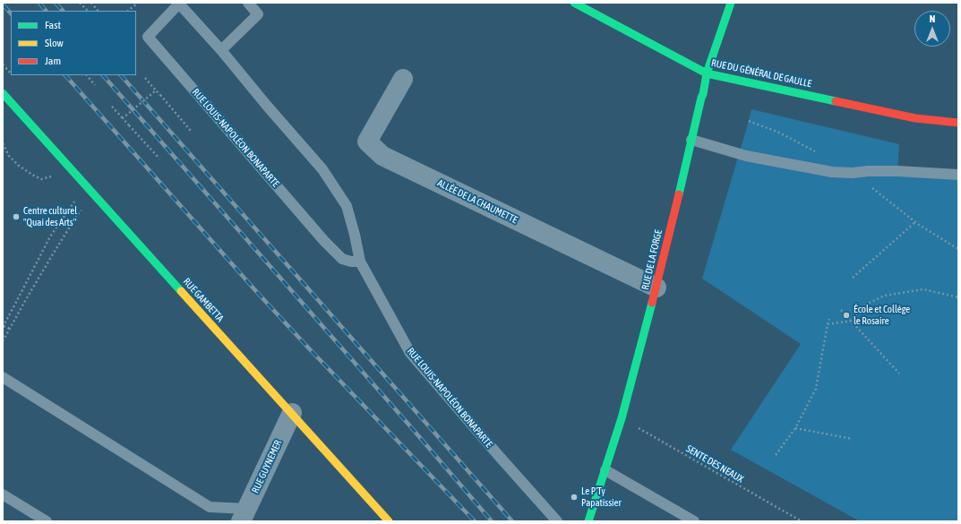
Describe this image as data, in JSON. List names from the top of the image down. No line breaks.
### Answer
{"streets":{"street":["RUE DU GÉNÉRAL DE GAULLE","ALLÉE DE LA CHAUMETTE","RUE DE LA FORGE","RUE GAMBETTA","RUE GUYNEMER"],"lane":["RUE LOUIS-NAPOLÉON BONAPARTE"],"path":["SENTE DES NEAUX"]},"crossings":[["RUE DU GÉNÉRAL DE GAULLE","RUE DE LA FORGE"],["ALLÉE DE LA CHAUMETTE","RUE DE LA FORGE"],["RUE DE LA FORGE","SENTE DES NEAUX"],["RUE GAMBETTA","RUE GUYNEMER"]],"places":["Centre culturel \"Quai des Arts\"","École et Collège le Rosaire","Le P'Ty Papatissier"],"legend":["Fast","Slow","Jam"],"north":"top"}
